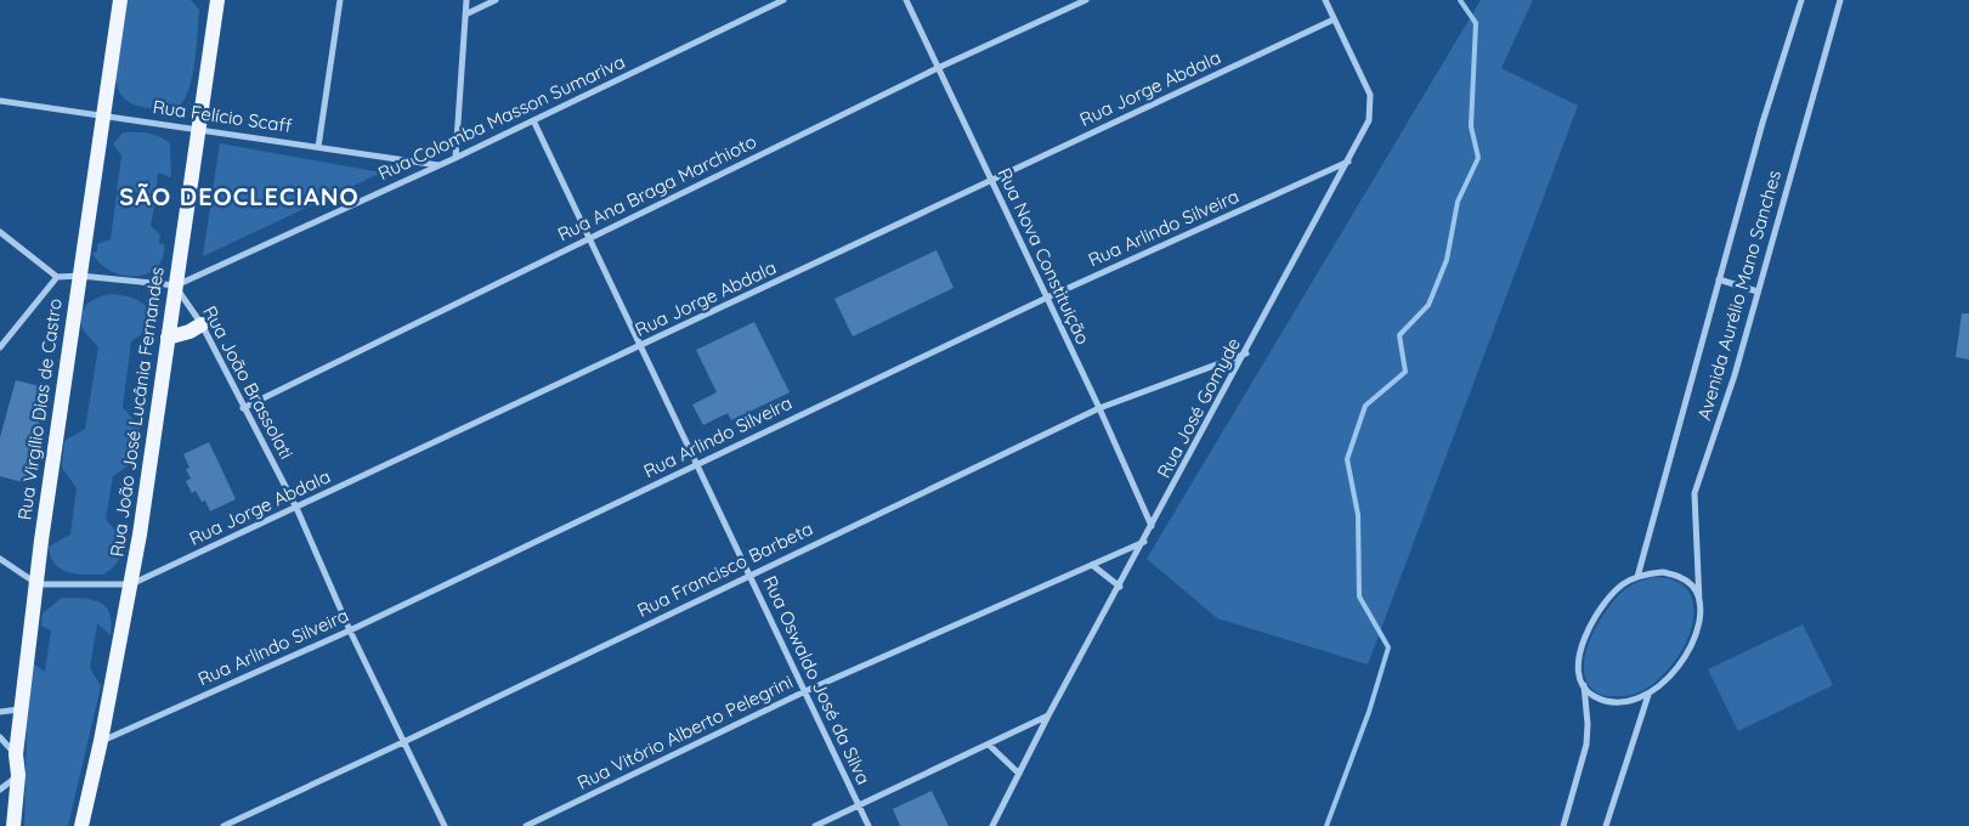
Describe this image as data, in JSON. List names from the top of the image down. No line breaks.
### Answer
{"streets":{"main road":["Rua Virgílio Dias de Castro","Rua João José Lucânia Fernandes"],"street":["Rua Jorge Abdala","Rua Felício Scaff","Rua Colomba Masson Sumariva","Rua Ana Braga Marchioto","Rua Arlindo Silveira","Rua Nova Constituição","Avenida Aurélio Mano Sanches","Rua João Brassolati","Rua José Gomyde","Rua Francisco Barbeta","Rua Oswaldo José da Silva","Rua Vitório Alberto Pelegrini"]},"crossings":[["Rua Jorge Abdala","Rua Nova Constituição"],["Rua Jorge Abdala","Rua João Brassolati"],["Rua Jorge Abdala","Rua José Gomyde"],["Rua Jorge Abdala","Rua Virgílio Dias de Castro"],["Rua Jorge Abdala","Rua João José Lucânia Fernandes"],["Rua Jorge Abdala","Rua Oswaldo José da Silva"],["Rua Felício Scaff","Rua Colomba Masson Sumariva"],["Rua Felício Scaff","Rua Virgílio Dias de Castro"],["Rua Felício Scaff","Rua João José Lucânia Fernandes"],["Rua Colomba Masson Sumariva","Rua João Brassolati"],["Rua Colomba Masson Sumariva","Rua João José Lucânia Fernandes"],["Rua Colomba Masson Sumariva","Rua Oswaldo José da Silva"],["Rua Ana Braga Marchioto","Rua Nova Constituição"],["Rua Ana Braga Marchioto","Rua João Brassolati"],["Rua Ana Braga Marchioto","Rua Oswaldo José da Silva"],["Rua Arlindo Silveira","Rua Nova Constituição"],["Rua Arlindo Silveira","Rua João Brassolati"],["Rua Arlindo Silveira","Rua José Gomyde"],["Rua Arlindo Silveira","Rua João José Lucânia Fernandes"],["Rua Arlindo Silveira","Rua Oswaldo José da Silva"],["Rua Nova Constituição","Rua José Gomyde"],["Rua Nova Constituição","Rua Francisco Barbeta"],["Rua João Brassolati","Rua João José Lucânia Fernandes"],["Rua João Brassolati","Rua Francisco Barbeta"],["Rua José Gomyde","Rua Francisco Barbeta"],["Rua José Gomyde","Rua Vitório Alberto Pelegrini"],["Rua Francisco Barbeta","Rua Oswaldo José da Silva"],["Rua Oswaldo José da Silva","Rua Vitório Alberto Pelegrini"]],"districts":["SÃO DEOCLECIANO"]}
